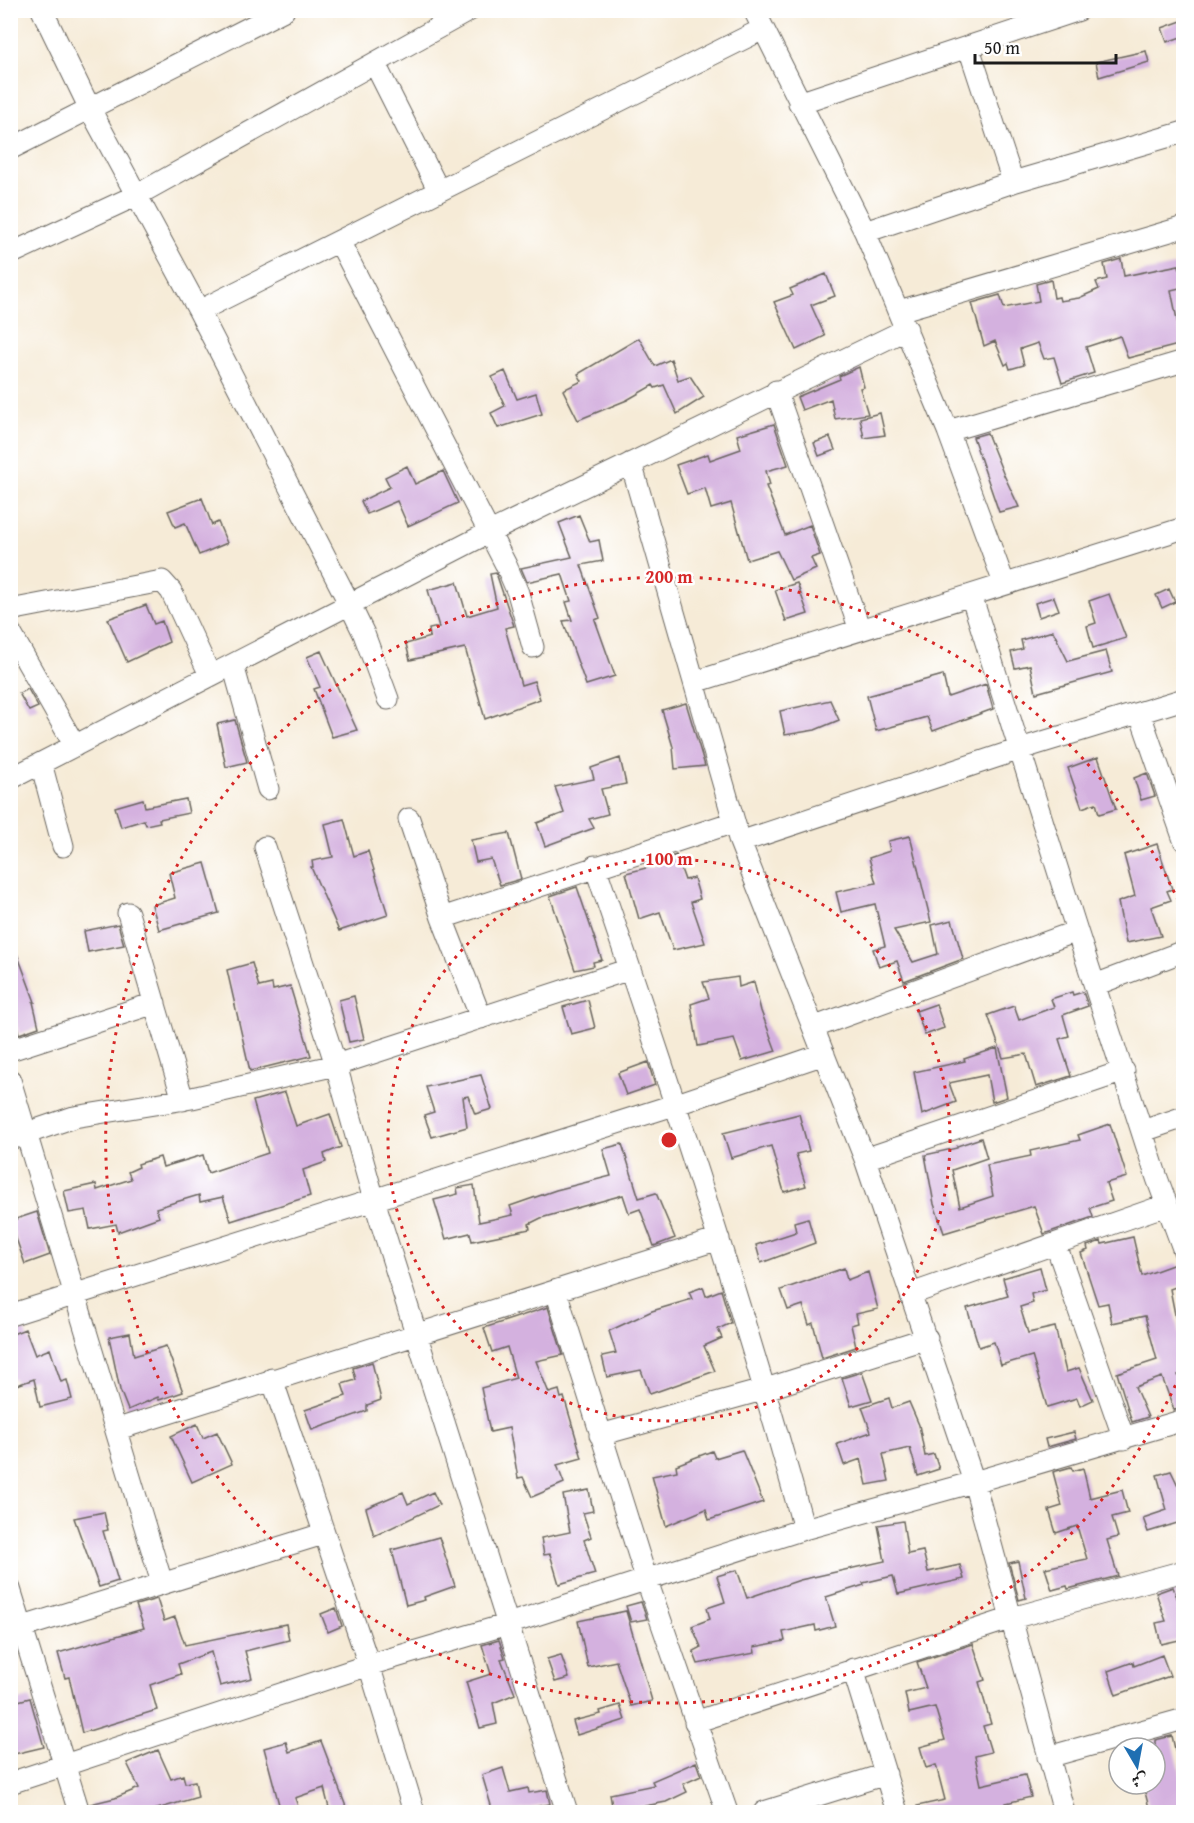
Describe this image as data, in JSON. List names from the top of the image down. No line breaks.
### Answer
{"scale_bar":"50 m","north":"bottom","rings":["200 m","100 m"]}
